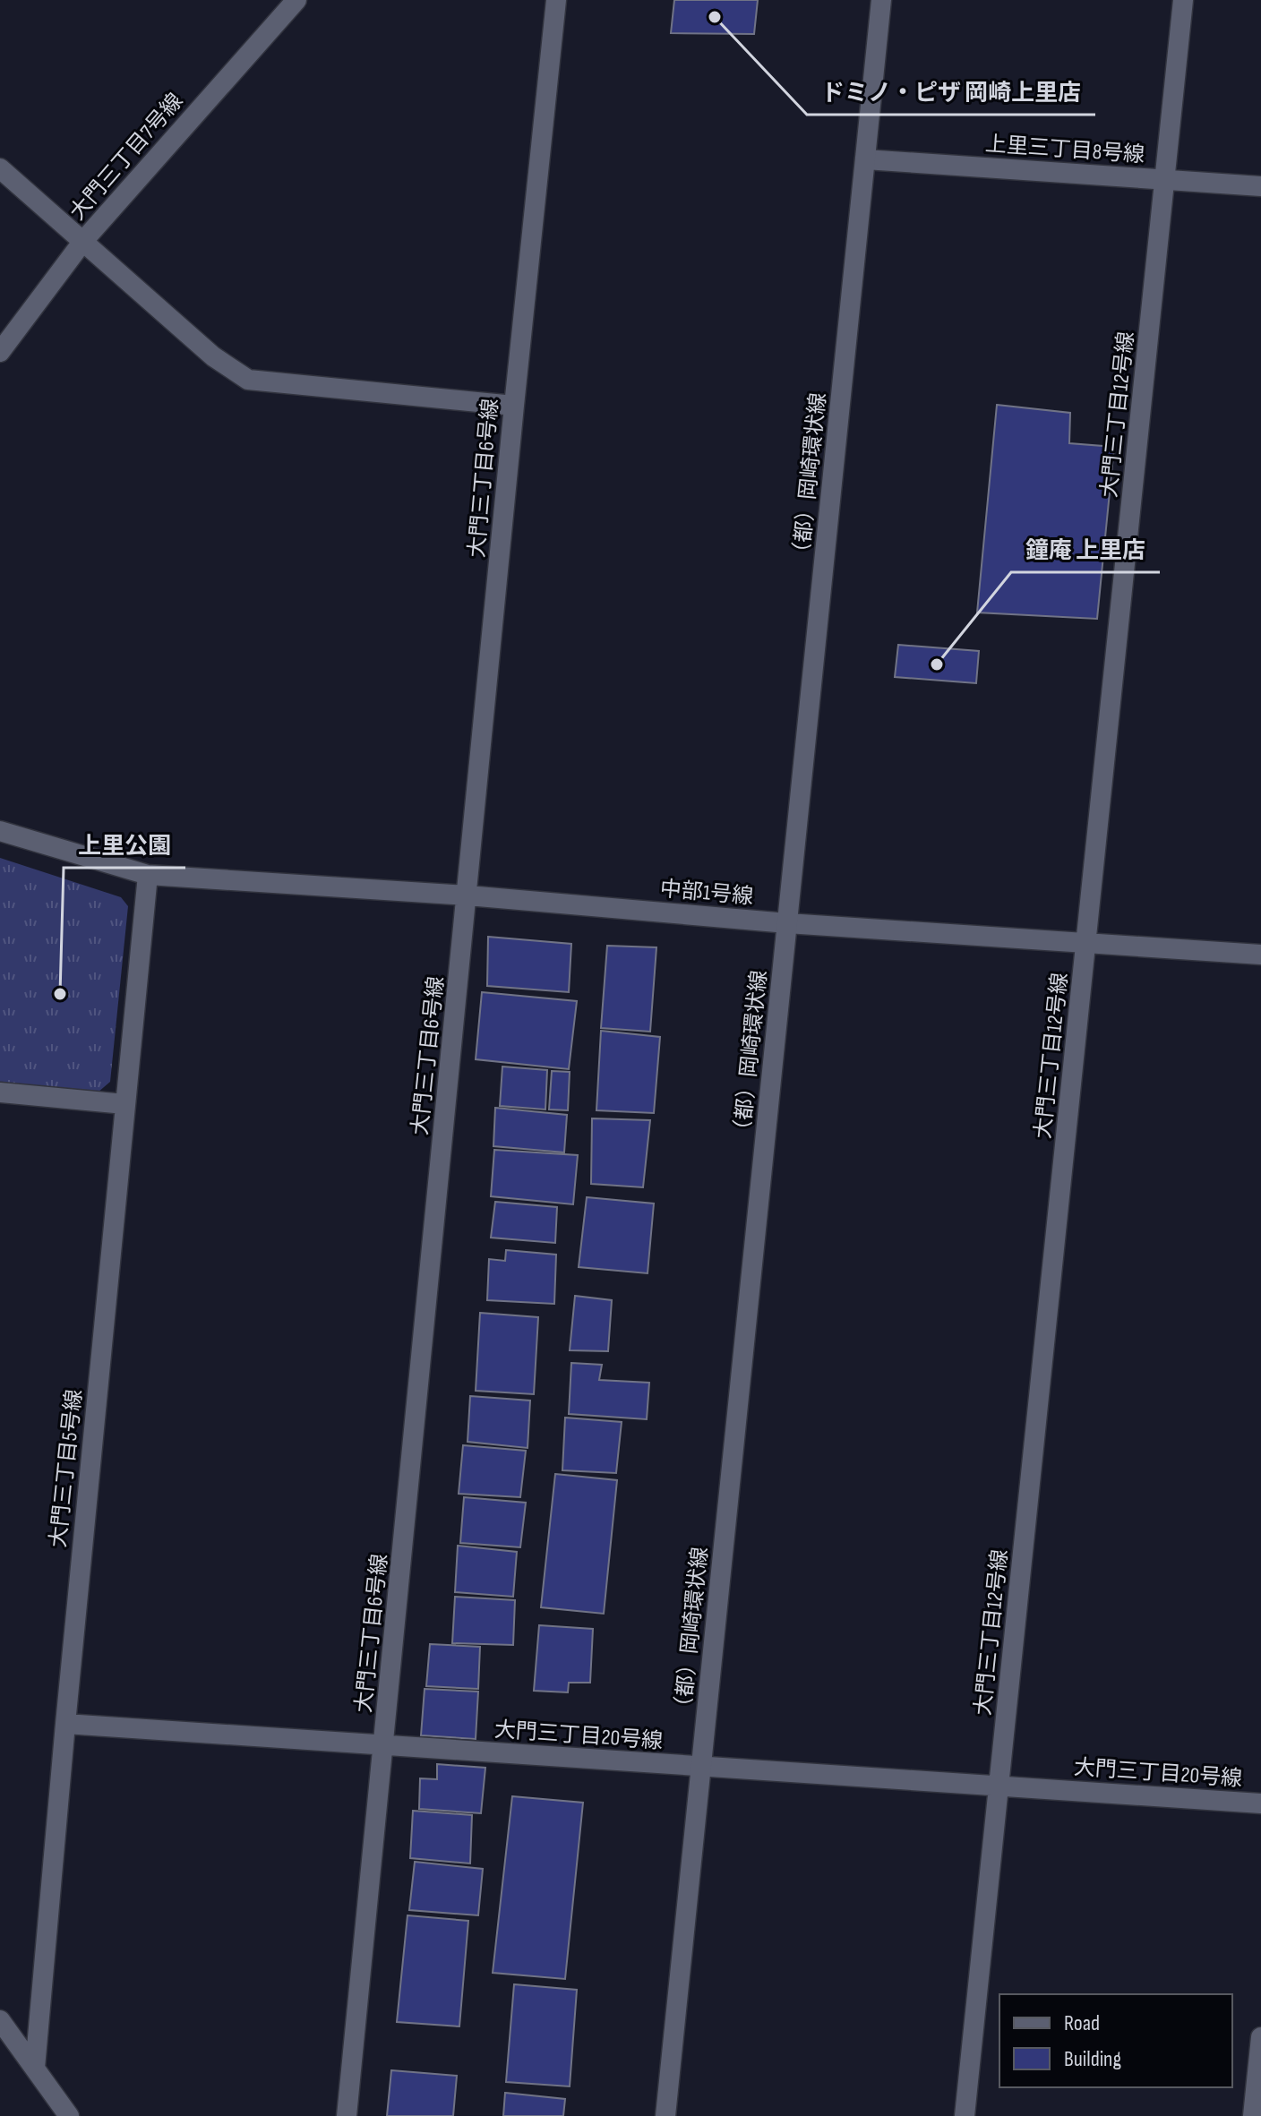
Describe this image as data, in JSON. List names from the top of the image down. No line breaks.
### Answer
{"streets":{"street":["上里三丁目8号線","大門三丁目7号線","大門三丁目12号線","大門三丁目6号線","（都）岡崎環状線","中部1号線","大門三丁目5号線","大門三丁目20号線"]},"crossings":[["上里三丁目8号線","大門三丁目12号線"],["上里三丁目8号線","（都）岡崎環状線"],["大門三丁目12号線","中部1号線"],["大門三丁目12号線","大門三丁目20号線"],["大門三丁目6号線","中部1号線"],["大門三丁目6号線","大門三丁目20号線"],["（都）岡崎環状線","中部1号線"],["（都）岡崎環状線","大門三丁目20号線"],["中部1号線","大門三丁目5号線"],["大門三丁目5号線","大門三丁目20号線"]],"places":["ドミノ・ピザ 岡崎上里店","鐘庵 上里店","上里公園"],"legend":["Road","Building"]}
